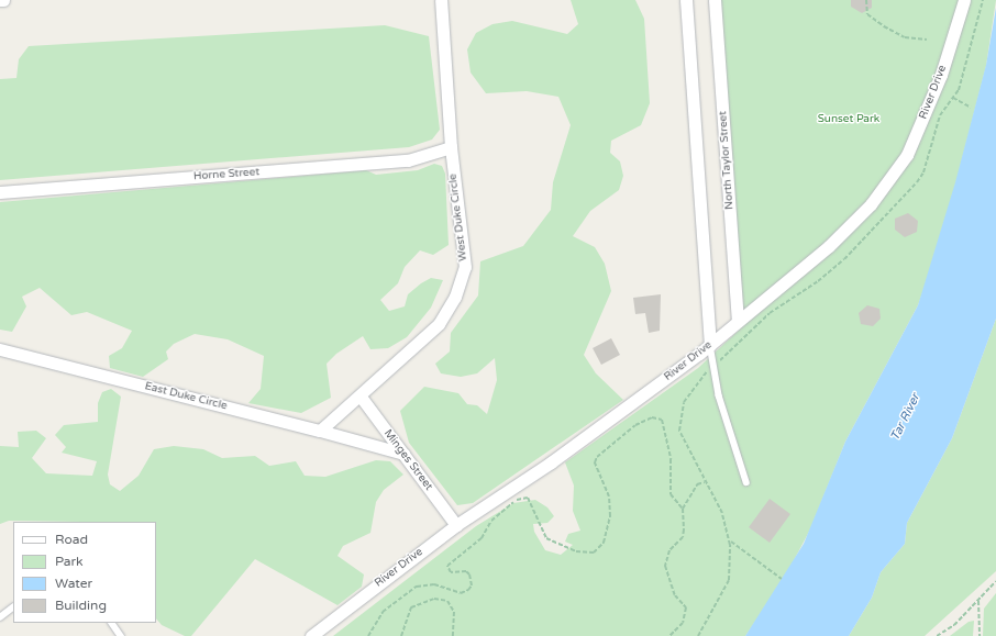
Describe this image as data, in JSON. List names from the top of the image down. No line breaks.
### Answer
{"streets":{"street":["River Drive","North Taylor Street","Horne Street","West Duke Circle","East Duke Circle","Minges Street"]},"crossings":[["River Drive","North Taylor Street"],["River Drive","Minges Street"],["Horne Street","West Duke Circle"],["West Duke Circle","Minges Street"],["East Duke Circle","Minges Street"]],"water":["Tar River"],"parks":["Sunset Park"],"legend":["Road","Park","Water","Building"]}
